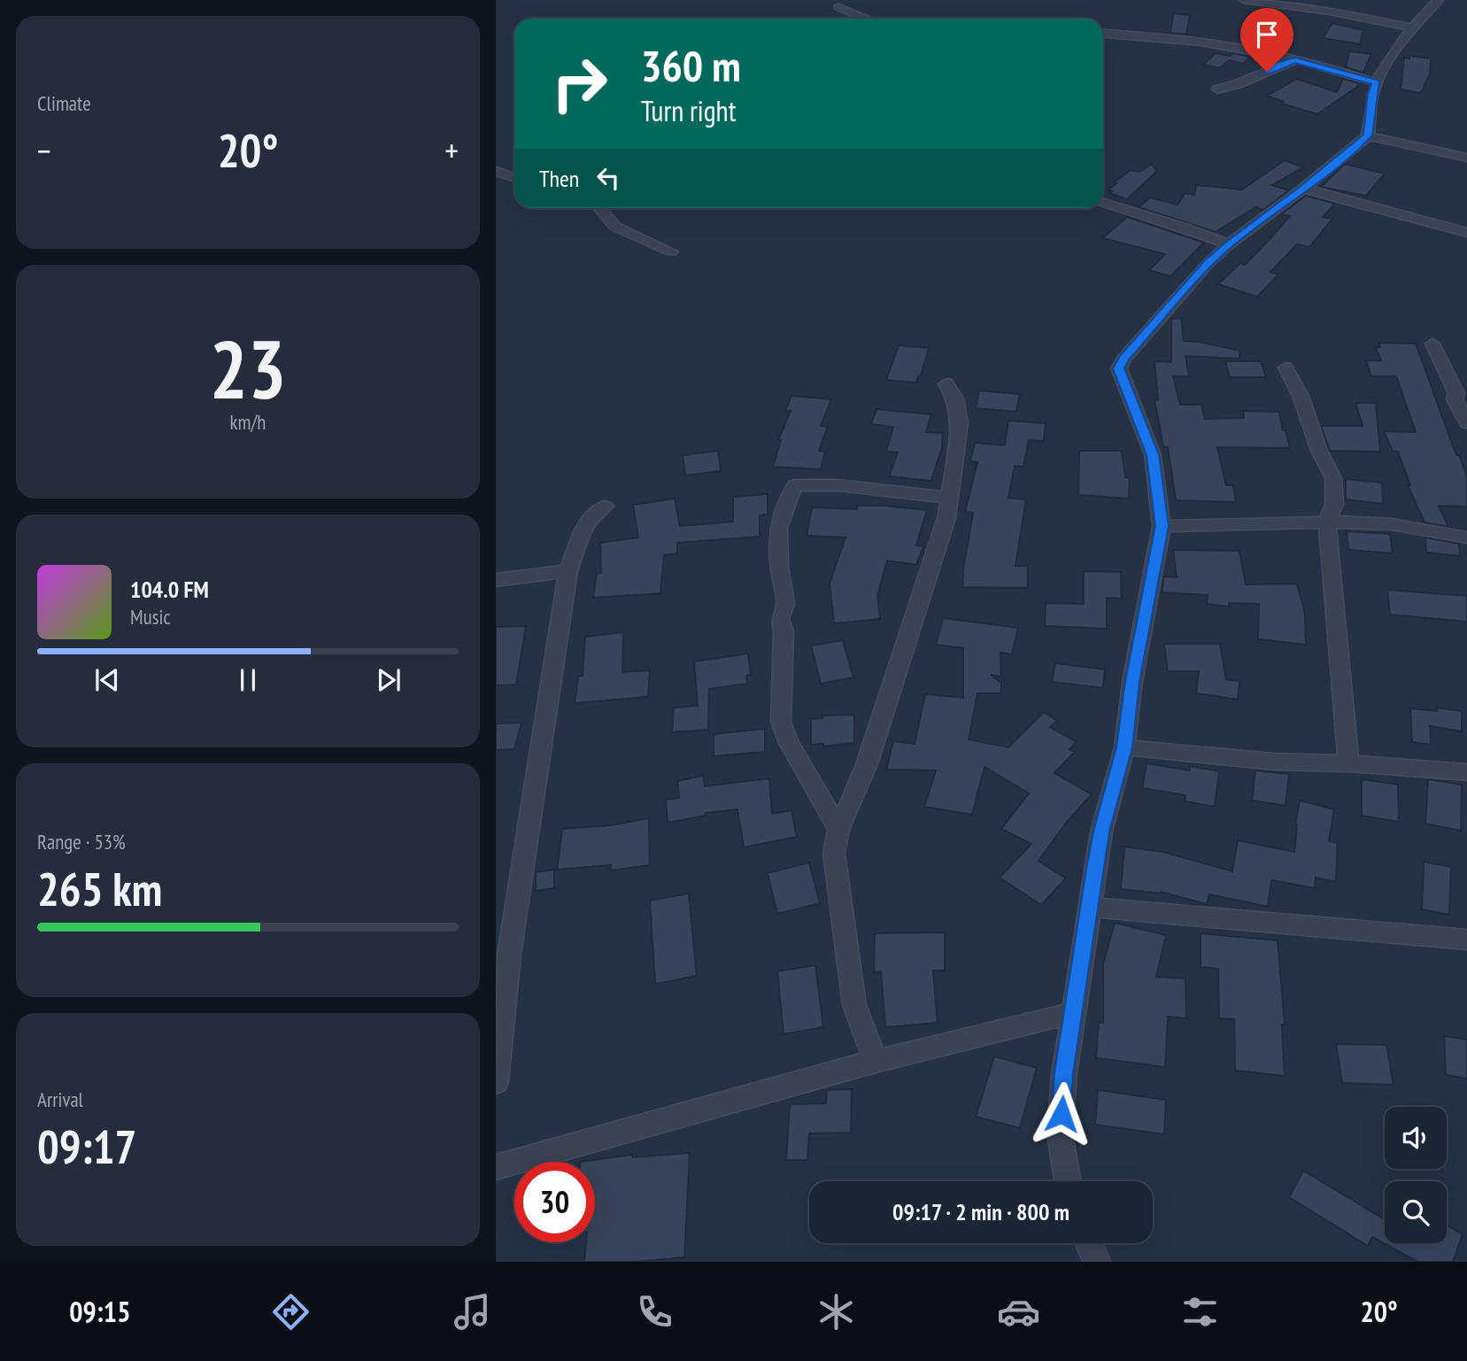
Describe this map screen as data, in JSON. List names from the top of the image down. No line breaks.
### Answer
{"page":{"tile":["Climate",["23","km/h"],["Range · 53%","265 km"],["Arrival","09:17"]],"turn":["360 m","Turn right"],"heat":["−","20°","+"],"then":"Then","song":["104.0 FM","Music"],"limit":"30","trip":"09:17 · 2 min · 800 m","tabs":["09:15","20°"]}}
